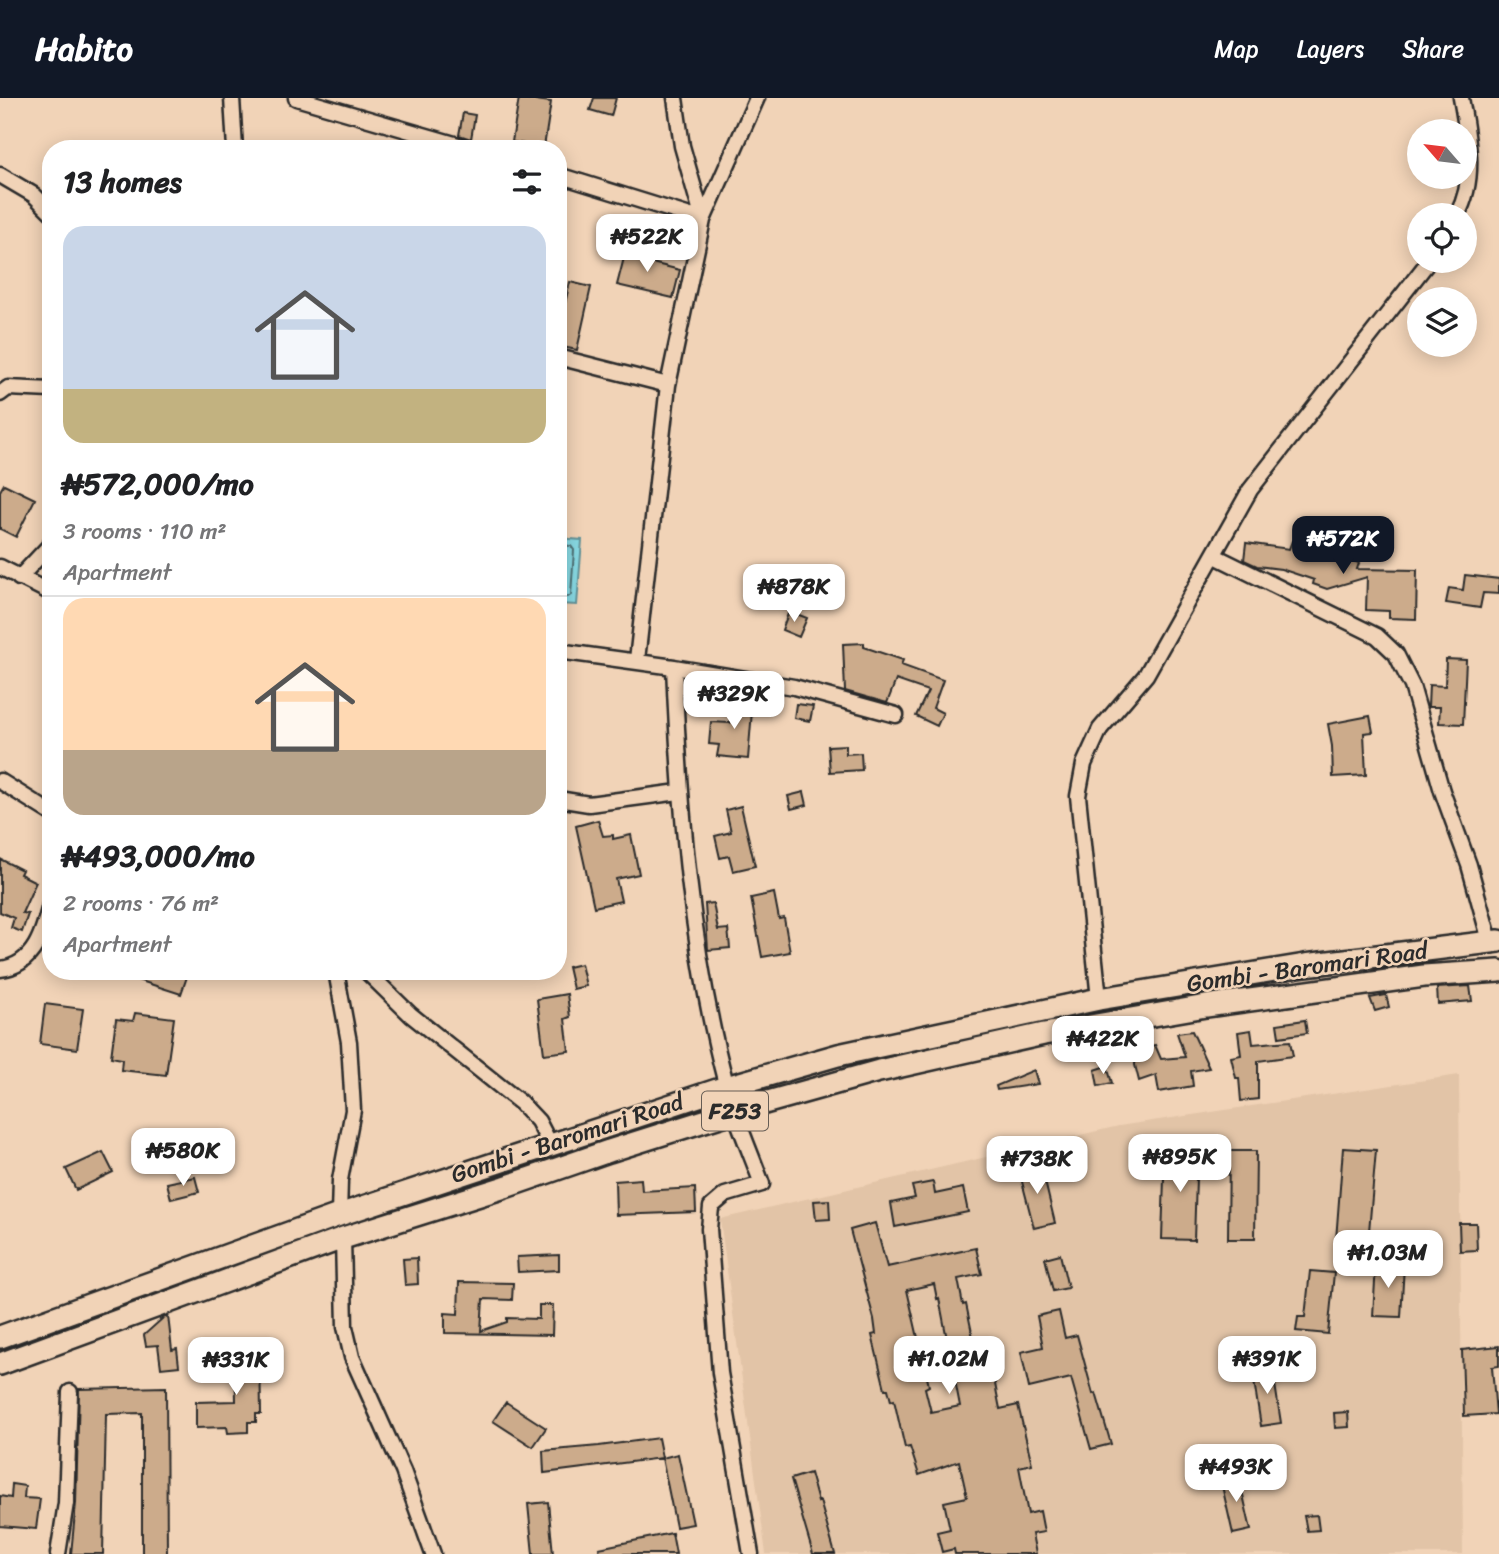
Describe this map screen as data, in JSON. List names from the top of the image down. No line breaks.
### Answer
{"streets":{"main road":["Gombi - Baromari Road","F253"]},"north":"top left","page":{"header":"Habito","nav":["Map","Layers","Share"],"heading":"13 homes","price":["₦522K","₦572K","₦878K","₦329K","₦422K","₦580K","₦895K","₦738K","₦1.03M","₦1.02M","₦391K","₦331K","₦493K"],"list":[{"name":"₦572,000/mo","note":"3 rooms · 110 m² · Apartment"},{"name":"₦493,000/mo","note":"2 rooms · 76 m² · Apartment"}]}}
